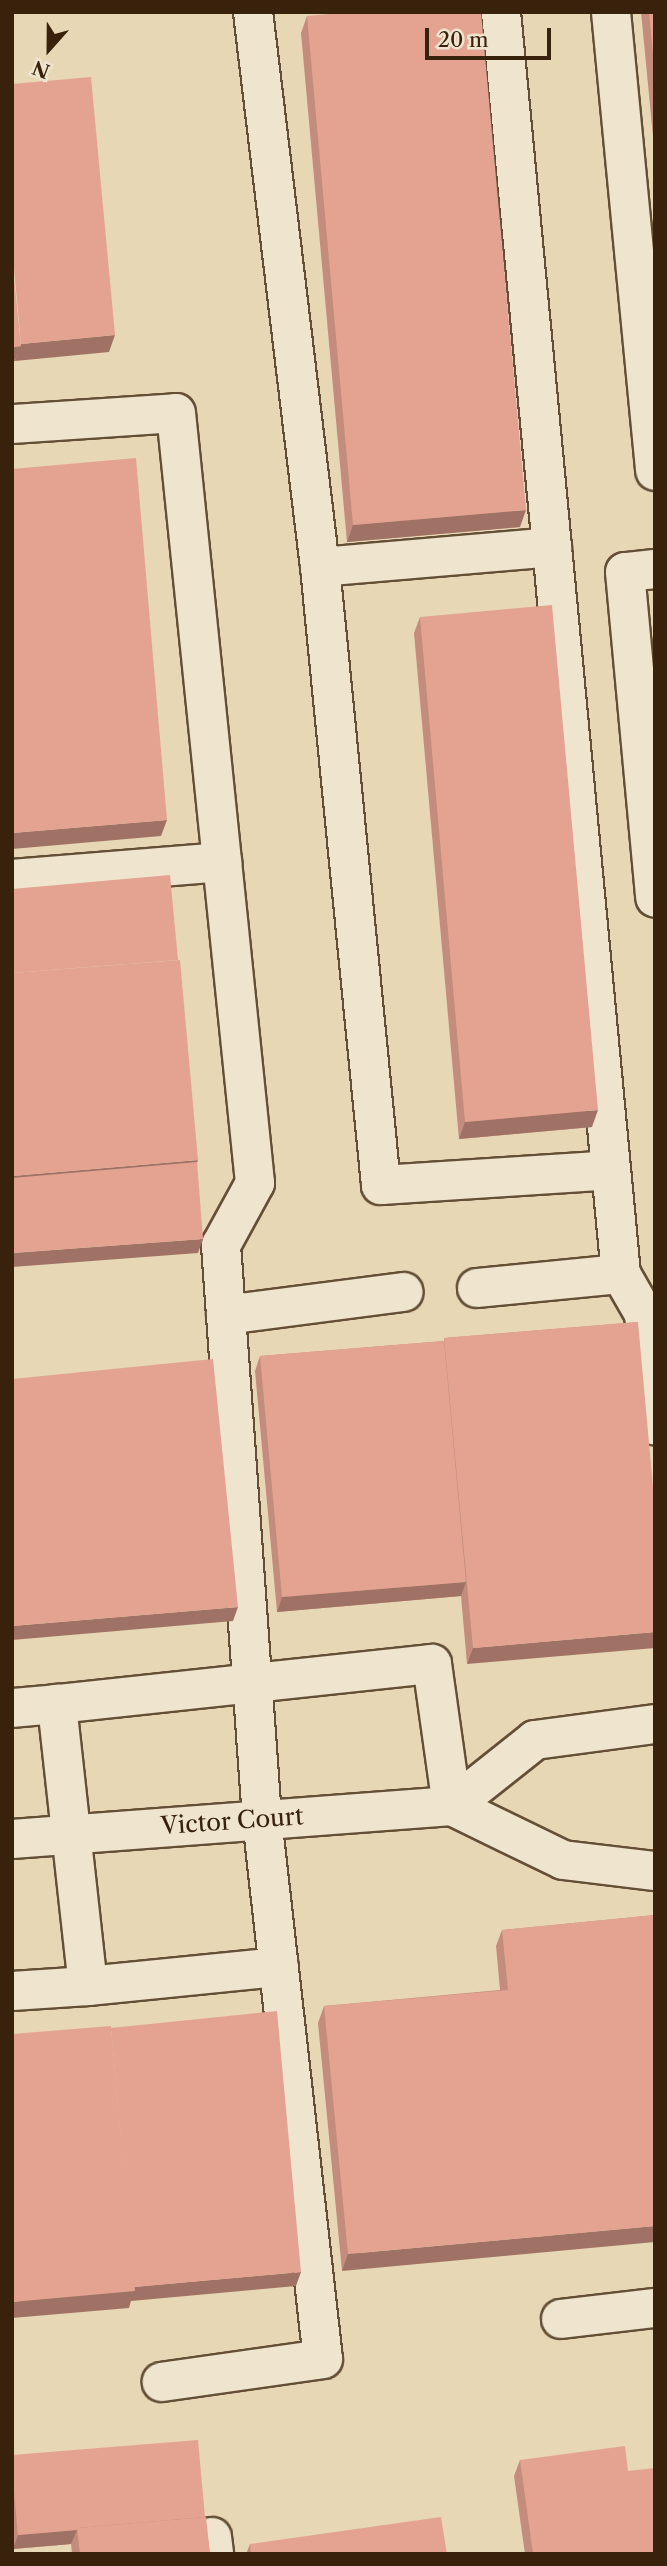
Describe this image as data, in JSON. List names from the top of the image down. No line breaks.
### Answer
{"streets":{"street":["Victor Court"]},"scale_bar":"20 m","north":"bottom"}
